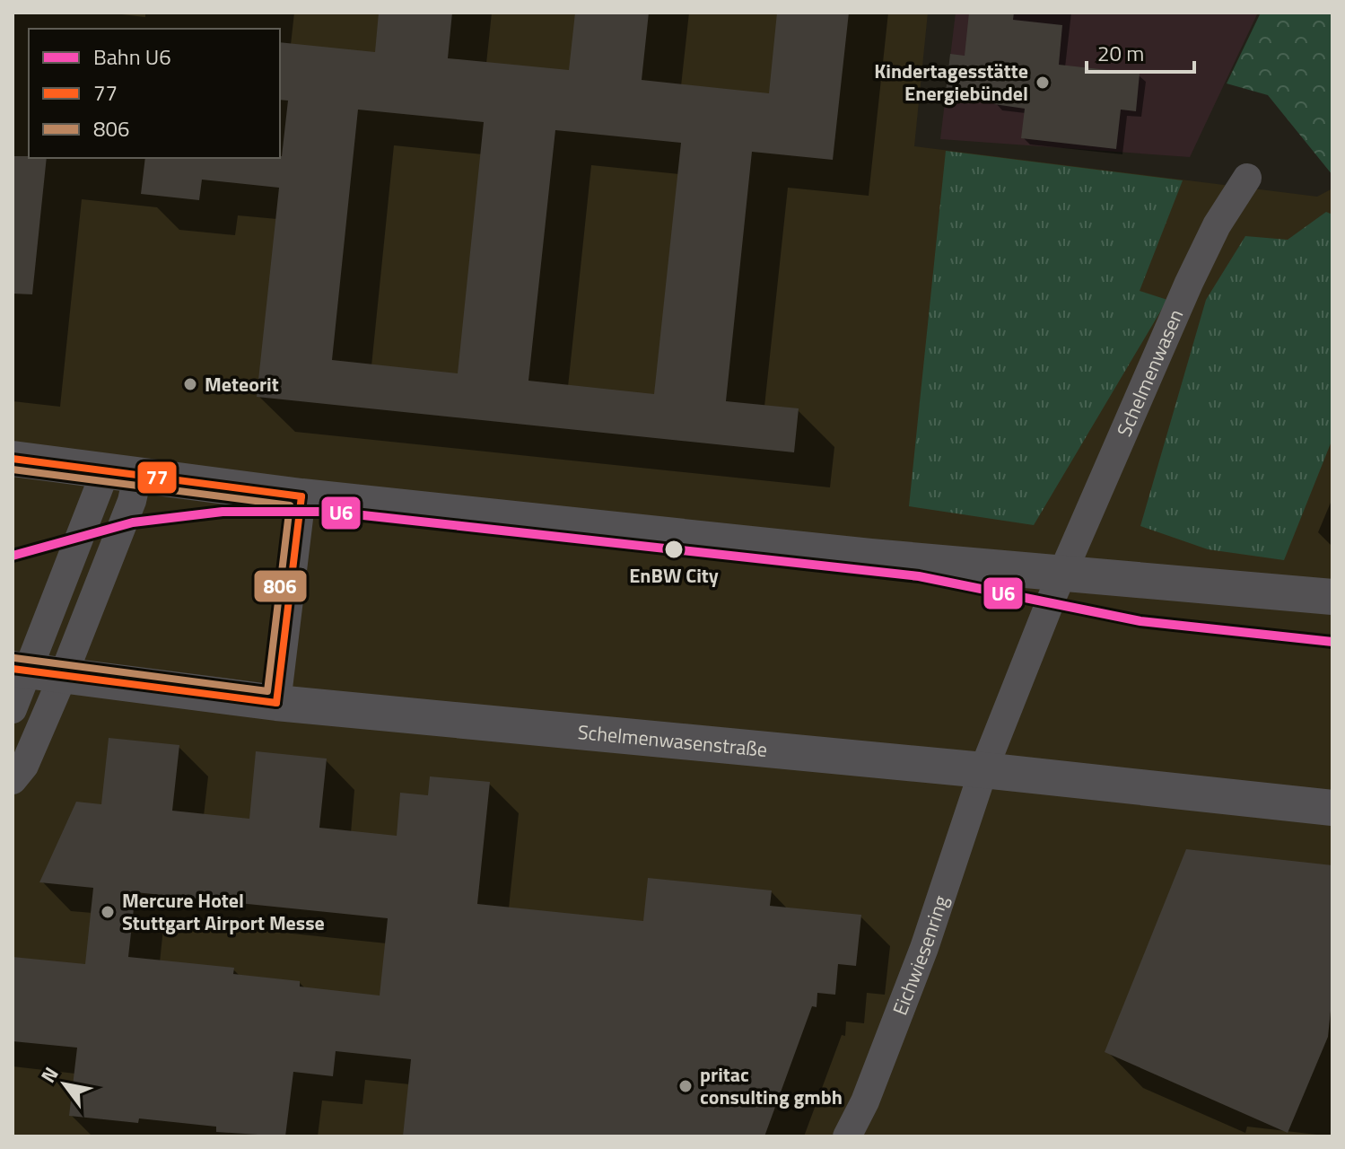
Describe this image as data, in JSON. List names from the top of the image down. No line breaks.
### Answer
{"streets":{"street":["Schelmenwasen","Schelmenwasenstraße","Eichwiesenring"]},"crossings":[["Schelmenwasen","Schelmenwasenstraße"],["Schelmenwasen","Eichwiesenring"],["Schelmenwasenstraße","Eichwiesenring"]],"places":["Kindertagesstätte Energiebündel","Meteorit","EnBW City","Mercure Hotel Stuttgart Airport Messe","pritac consulting gmbh"],"lines":["transit line 77","transit line 806","rail line U6"],"legend":["Bahn U6","77","806"],"scale_bar":"20 m","north":"top left"}
